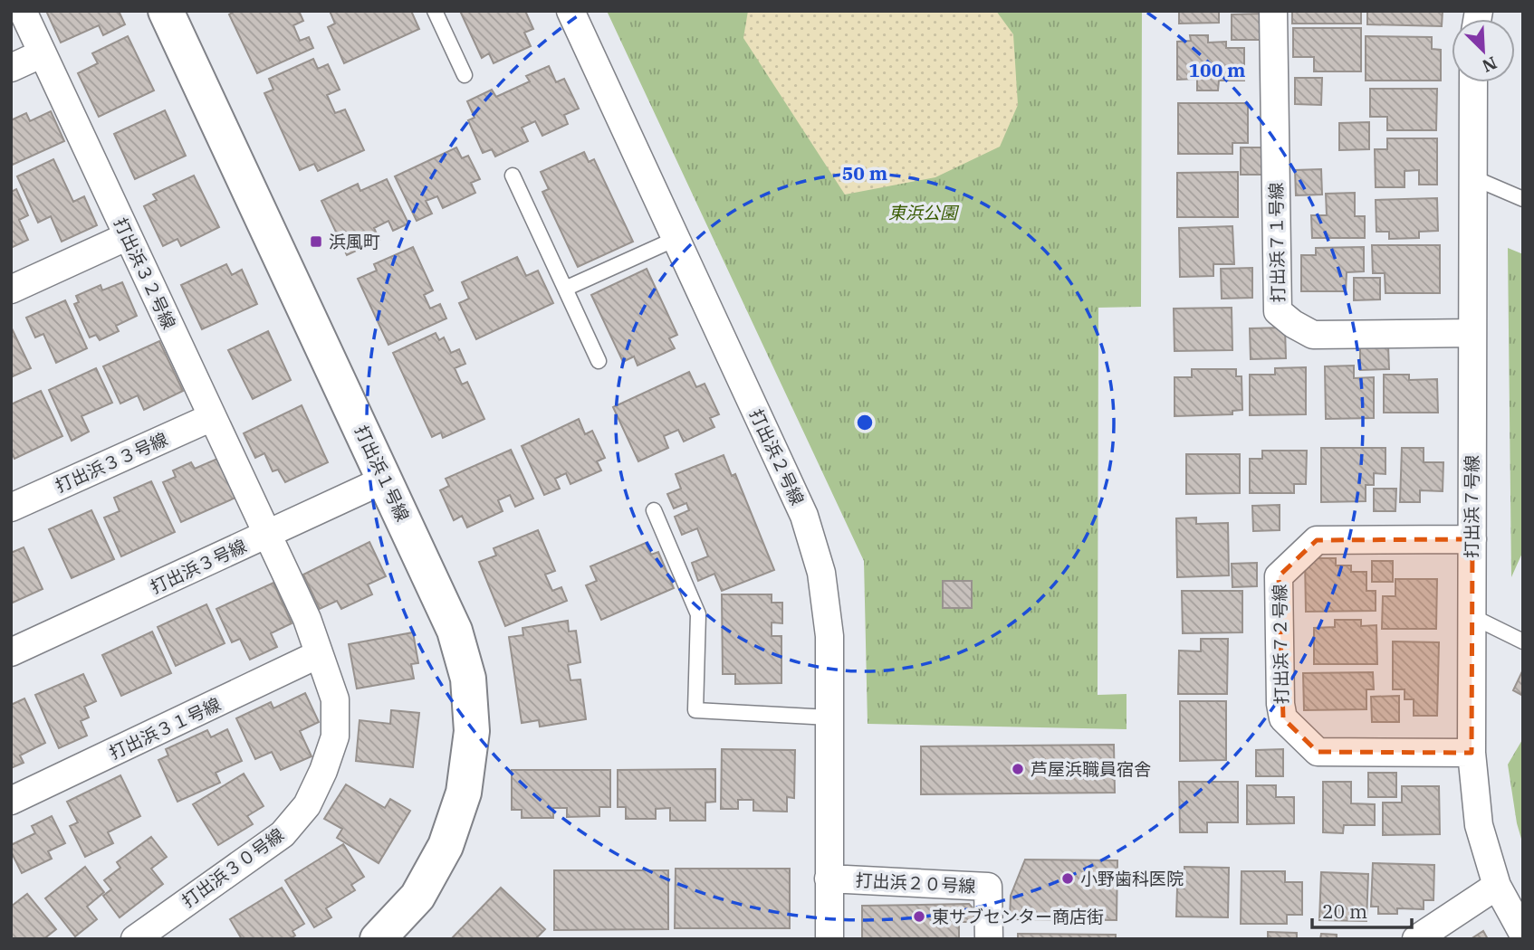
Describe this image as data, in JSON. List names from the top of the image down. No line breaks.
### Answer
{"streets":{"street":["打出浜７１号線","打出浜３２号線","打出浜２号線","打出浜３３号線","打出浜１号線","打出浜７号線","打出浜３号線","打出浜７２号線","打出浜３１号線","打出浜３０号線","打出浜２０号線"]},"crossings":[["打出浜７１号線","打出浜７号線"],["打出浜３２号線","打出浜３３号線"],["打出浜３２号線","打出浜３号線"],["打出浜３２号線","打出浜３０号線"],["打出浜２号線","打出浜２０号線"],["打出浜１号線","打出浜３号線"],["打出浜７号線","打出浜７２号線"],["打出浜３号線","打出浜３０号線"],["打出浜３１号線","打出浜３０号線"]],"parks":["東浜公園"],"places":{"transit":["浜風町"],"other":["芦屋浜職員宿舎","小野歯科医院","東サブセンター商店街"]},"scale_bar":"20 m","north":"bottom right","rings":["100 m","50 m"]}
